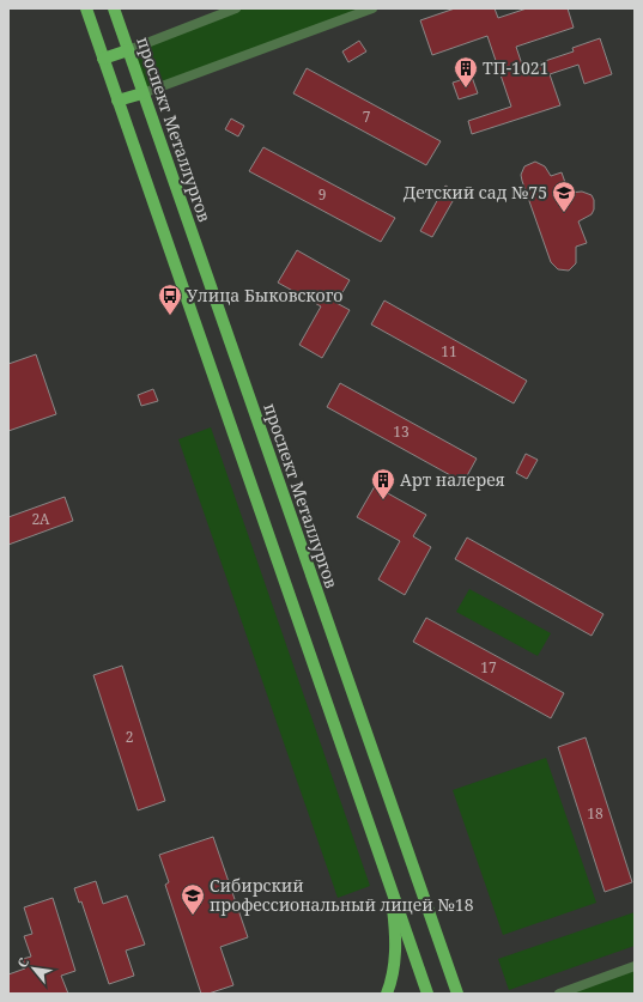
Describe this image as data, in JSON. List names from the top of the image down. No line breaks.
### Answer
{"streets":{"main road":["проспект Металлургов"]},"places":{"building":["ТП-1021","Арт налерея"],"school or university":["Детский сад №75","Сибирский профессиональный лицей №18"],"bus stop":["Улица Быковского"]},"house_numbers":["7","9","11","13","2А","17","2","18"],"north":"top left"}
